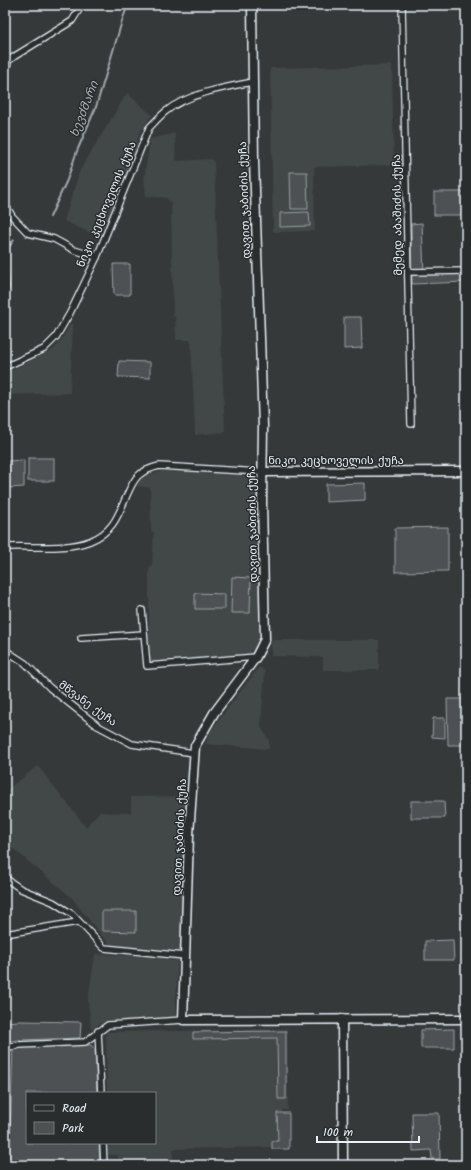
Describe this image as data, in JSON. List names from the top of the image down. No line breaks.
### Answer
{"streets":{"street":["დავით ჯაბიძის ქუჩა","ნიკო კეცხოველის ქუჩა","მემედ აბაშიძის ქუჩა","მწვანე ქუჩა"]},"crossings":[["დავით ჯაბიძის ქუჩა","ნიკო კეცხოველის ქუჩა"],["დავით ჯაბიძის ქუჩა","მწვანე ქუჩა"]],"water":["ხევძმარი"],"legend":["Road","Park"],"scale_bar":"100 m"}
